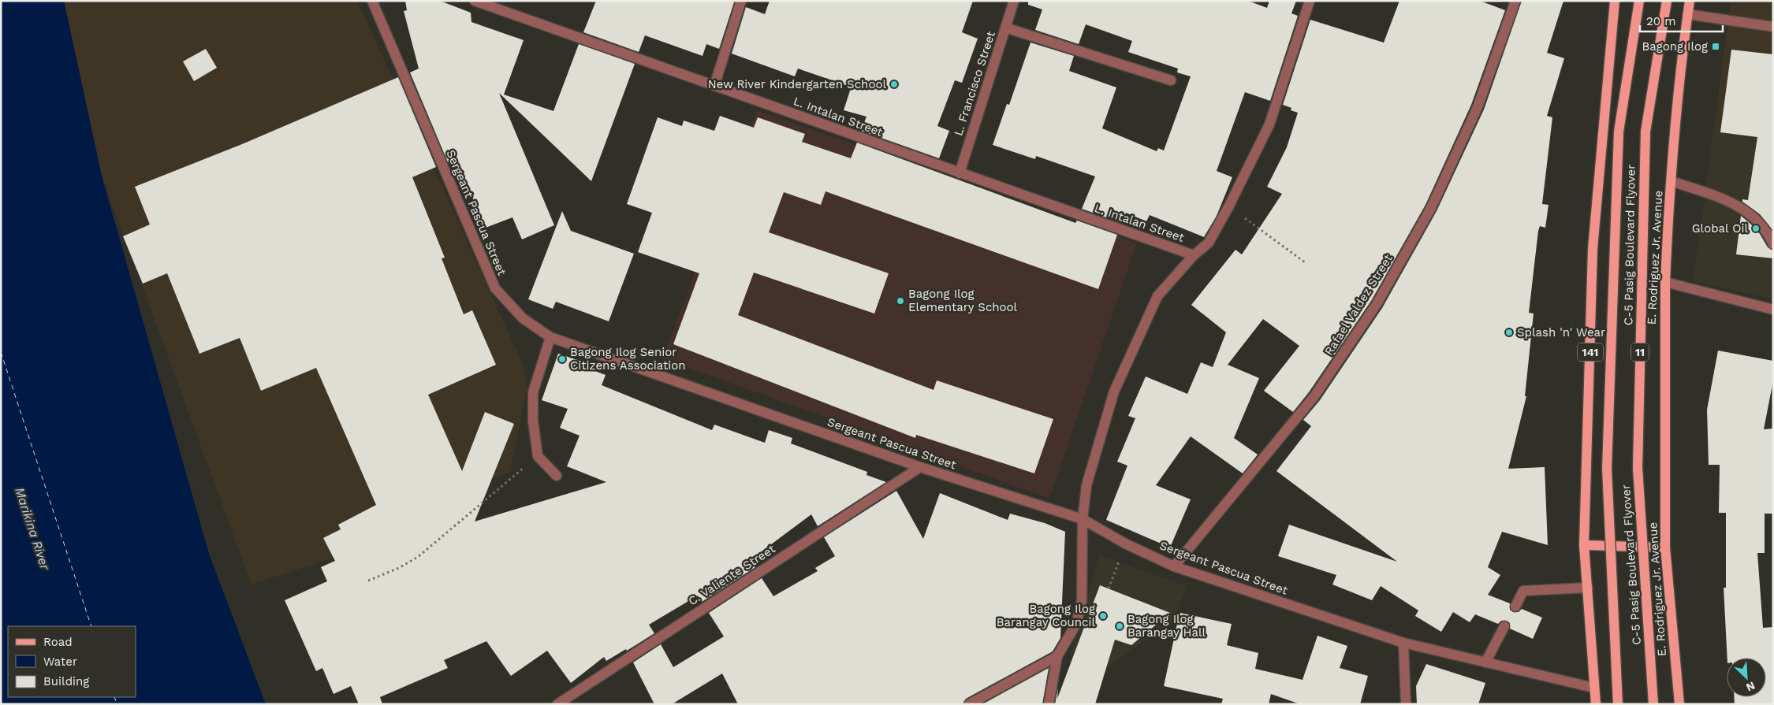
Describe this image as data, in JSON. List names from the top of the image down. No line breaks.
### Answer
{"streets":{"main road":["C-5 Pasig Boulevard Flyover","E. Rodriguez Jr. Avenue","141","11"],"street":["L. Francisco Street","L. Intalan Street","Sergeant Pascua Street","Rafael Valdez Street","C. Valiente Street"]},"crossings":[["L. Francisco Street","L. Intalan Street"],["Sergeant Pascua Street","Rafael Valdez Street"],["Sergeant Pascua Street","141"],["Sergeant Pascua Street","C. Valiente Street"]],"water":["Marikina River"],"places":{"transit":["Bagong Ilog"],"other":["New River Kindergarten School","Global Oil","Bagong Ilog Elementary School","Splash 'n' Wear","Bagong Ilog Senior Citizens Association","Bagong Ilog Barangay Council","Bagong Ilog Barangay Hall"]},"legend":["Road","Water","Building"],"scale_bar":"20 m","north":"bottom right"}
